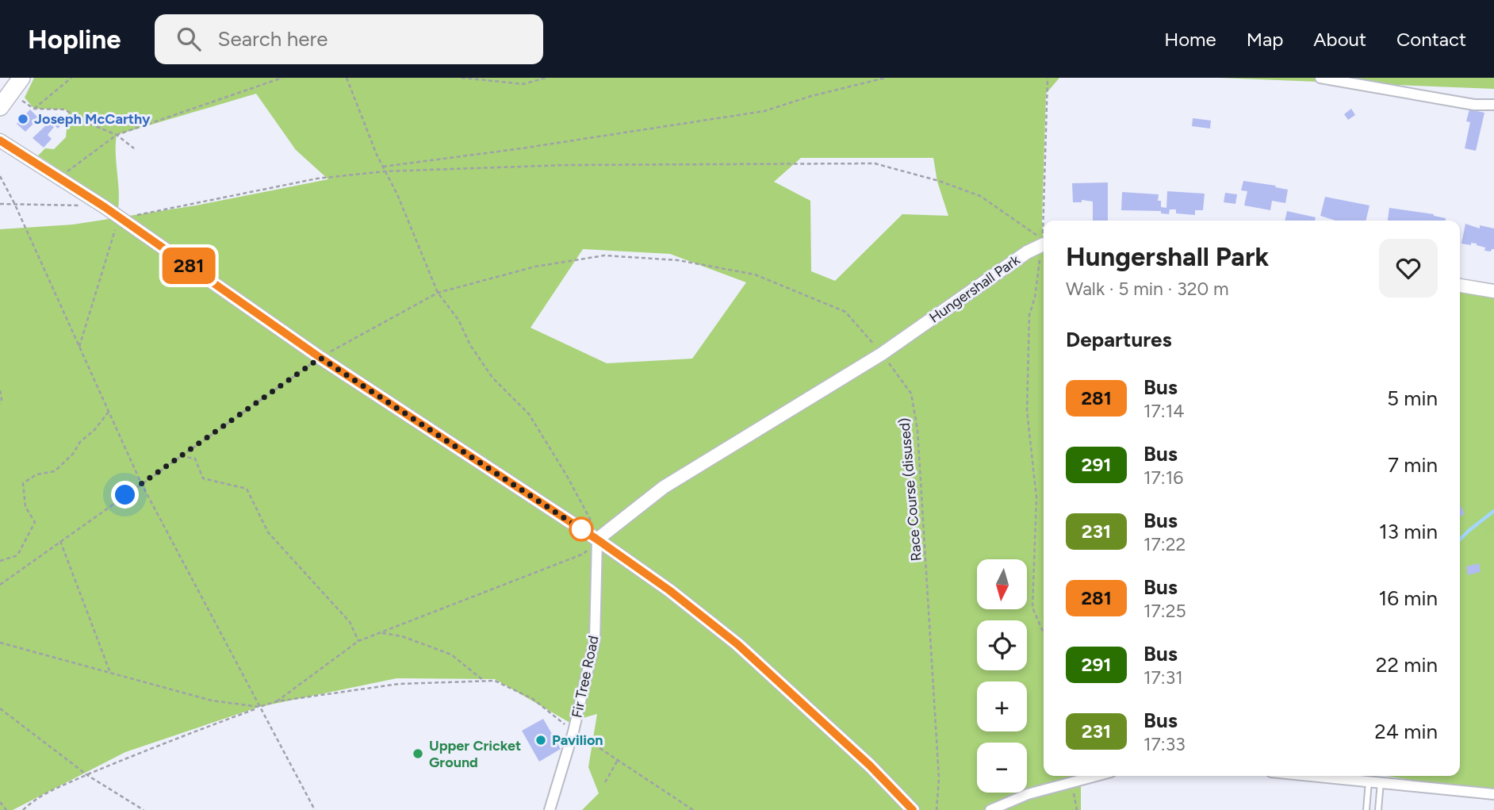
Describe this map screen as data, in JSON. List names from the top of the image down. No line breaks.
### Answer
{"streets":{"street":["Hungershall Park","Fir Tree Road"],"path":["Race Course (disused)"]},"crossings":[["Hungershall Park","Race Course (disused)"],["Hungershall Park","Fir Tree Road"]],"places":["Joseph McCarthy","Pavilion","Upper Cricket Ground"],"lines":["bus line 281"],"north":"bottom","page":{"header":"Hopline","search":"Search here","nav":["Home","Map","About","Contact"],"on_map":"281","heading":[["Hungershall Park","Walk · 5 min · 320 m"],"Departures"],"list":[{"mark":"281","name":"Bus","note":"17:14","value":"5 min"},{"mark":"291","name":"Bus","note":"17:16","value":"7 min"},{"mark":"231","name":"Bus","note":"17:22","value":"13 min"},{"mark":"281","name":"Bus","note":"17:25","value":"16 min"},{"mark":"291","name":"Bus","note":"17:31","value":"22 min"},{"mark":"231","name":"Bus","note":"17:33","value":"24 min"}],"map_buttons":["+","−"]}}
